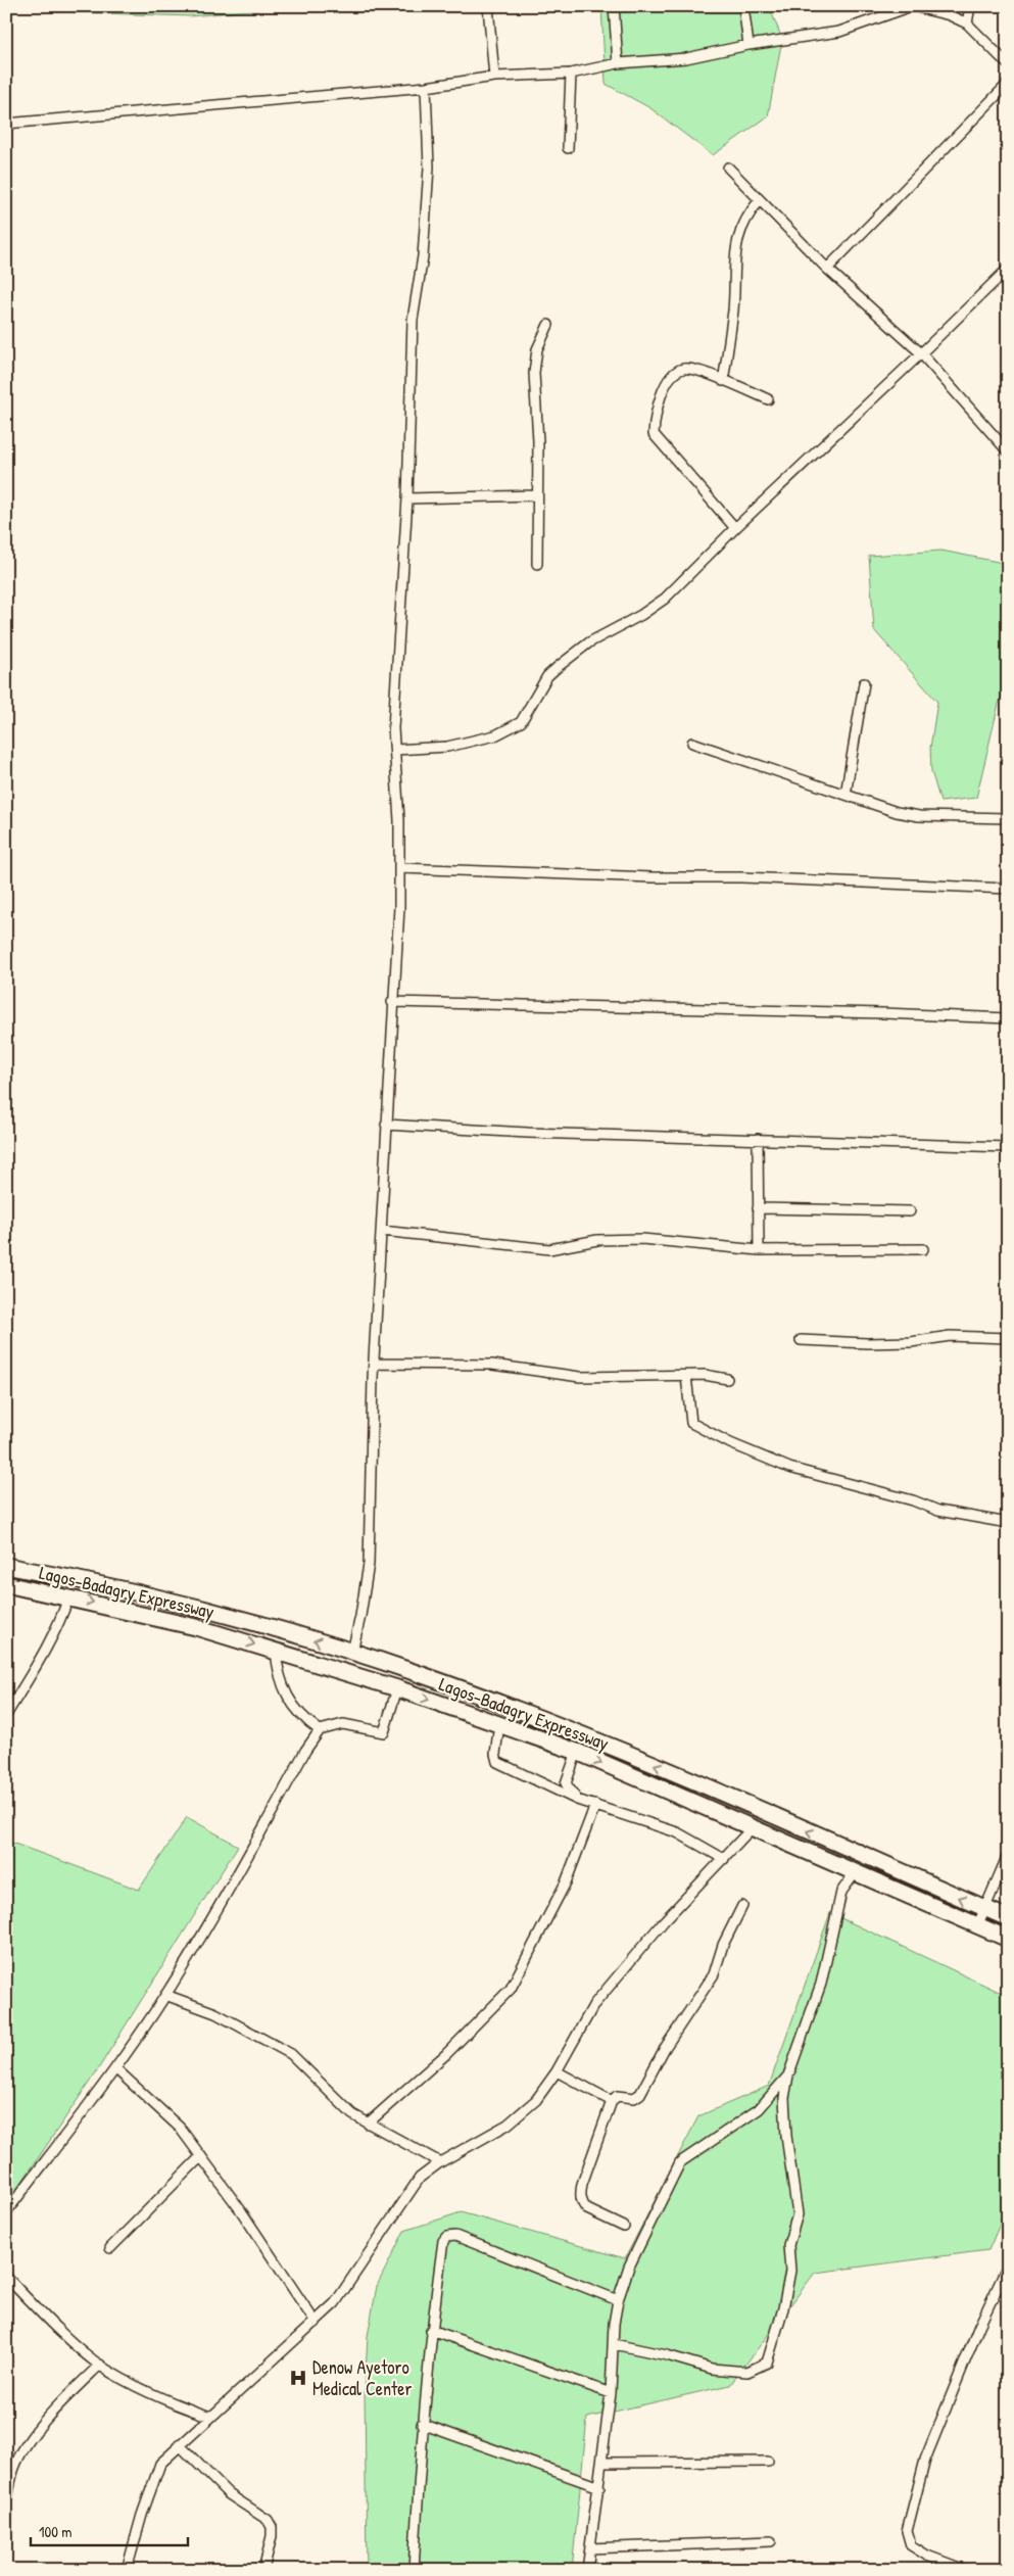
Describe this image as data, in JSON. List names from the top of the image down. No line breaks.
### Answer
{"streets":{"highway":["Lagos-Badagry Expressway"]},"places":{"hospital":["Denow Ayetoro Medical Center"]},"scale_bar":"100 m"}
